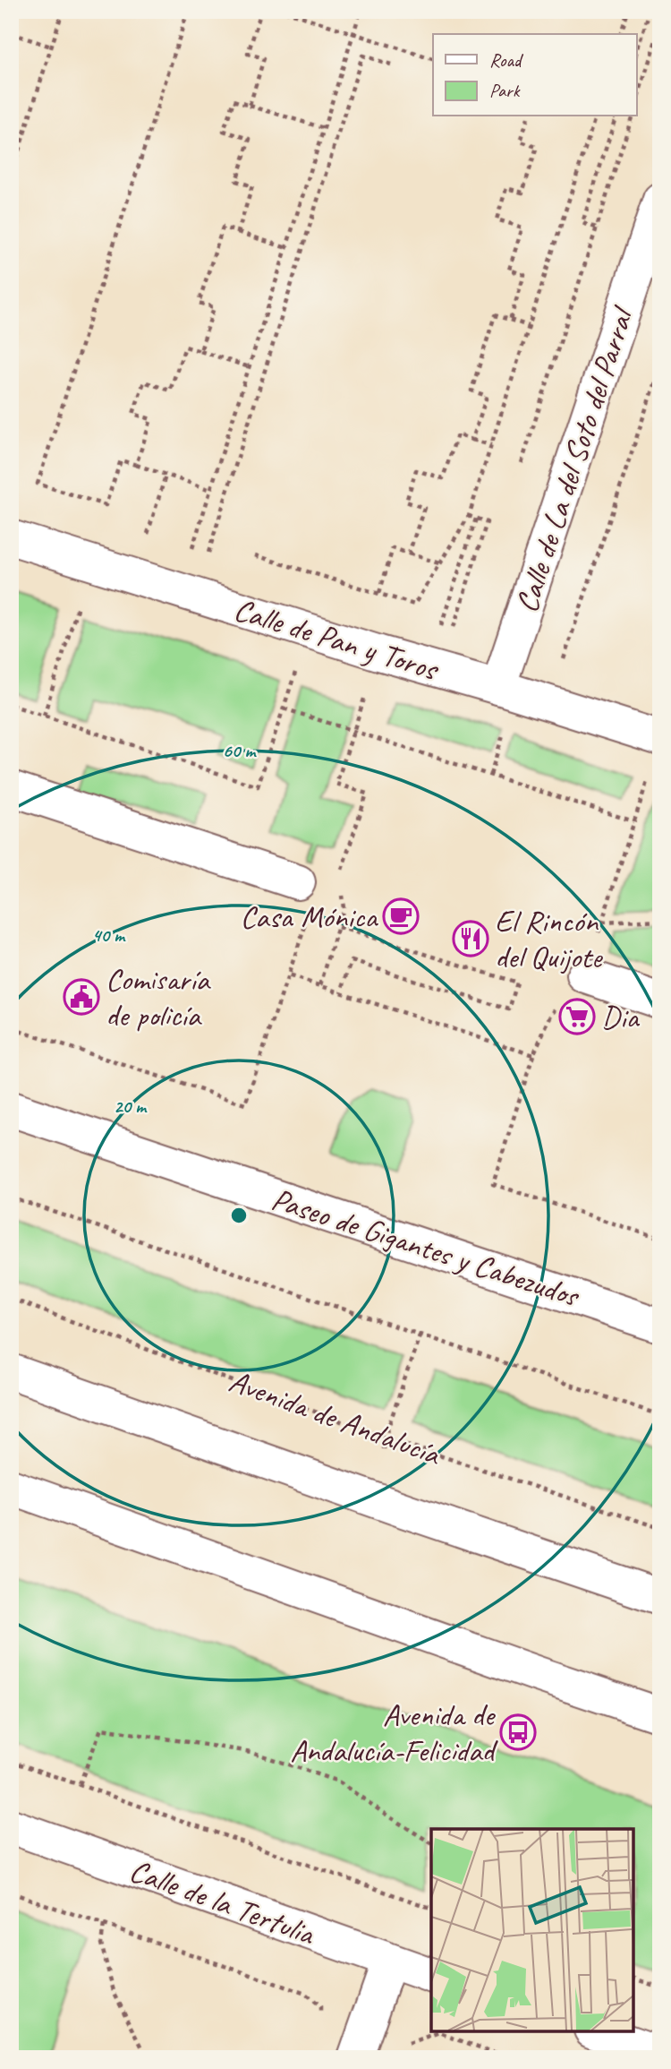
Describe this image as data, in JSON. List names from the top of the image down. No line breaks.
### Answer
{"streets":{"street":["Calle de La del Soto del Parral","Calle de Pan y Toros","Paseo de Gigantes y Cabezudos","Avenida de Andalucía","Calle de la Tertulia"]},"crossings":[["Calle de La del Soto del Parral","Calle de Pan y Toros"]],"places":{"cafe":["Casa Mónica"],"restaurant":["El Rincón del Quijote"],"public building":["Comisaría de policía"],"supermarket":["Dia"],"bus stop":["Avenida de Andalucía-Felicidad"]},"legend":["Road","Park"],"rings":["60 m","40 m","20 m"]}
